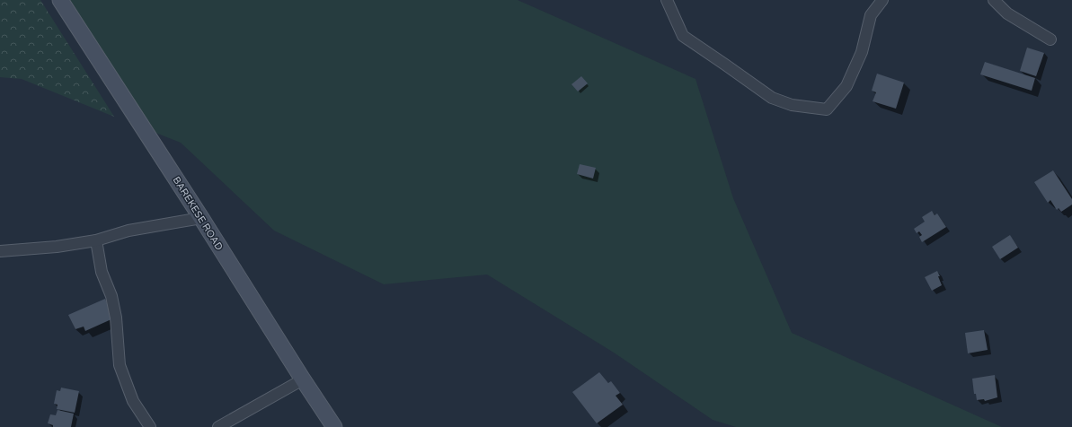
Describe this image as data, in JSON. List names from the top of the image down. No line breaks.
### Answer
{"streets":{"main road":["BAREKESE ROAD"]}}
